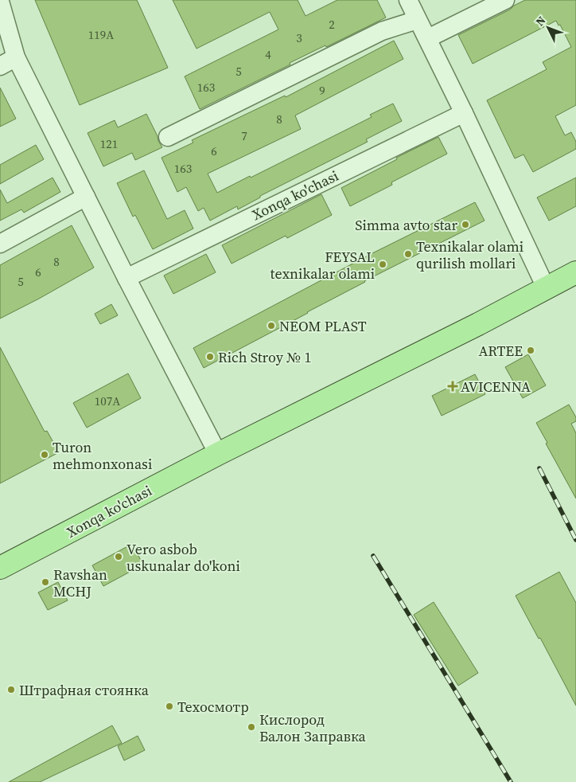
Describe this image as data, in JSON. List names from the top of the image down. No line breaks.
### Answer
{"streets":{"main road":["Xonqa ko'chasi"]},"places":{"other":["Simma avto star","Texnikalar olami qurilish mollari","FEYSAL texnikalar olami","NEOM PLAST","ARTEE","Rich Stroy № 1","Turon mehmonxonasi","Vero asbob uskunalar do'koni","Ravshan MCHJ","Штрафная стоянка","Техосмотр","Кислород Балон Заправка"],"health":["AVICENNA"]},"house_numbers":["2","119A","3","4","5","163","9","8","7","121","6","163","8","6","5","107A"],"north":"top left"}
